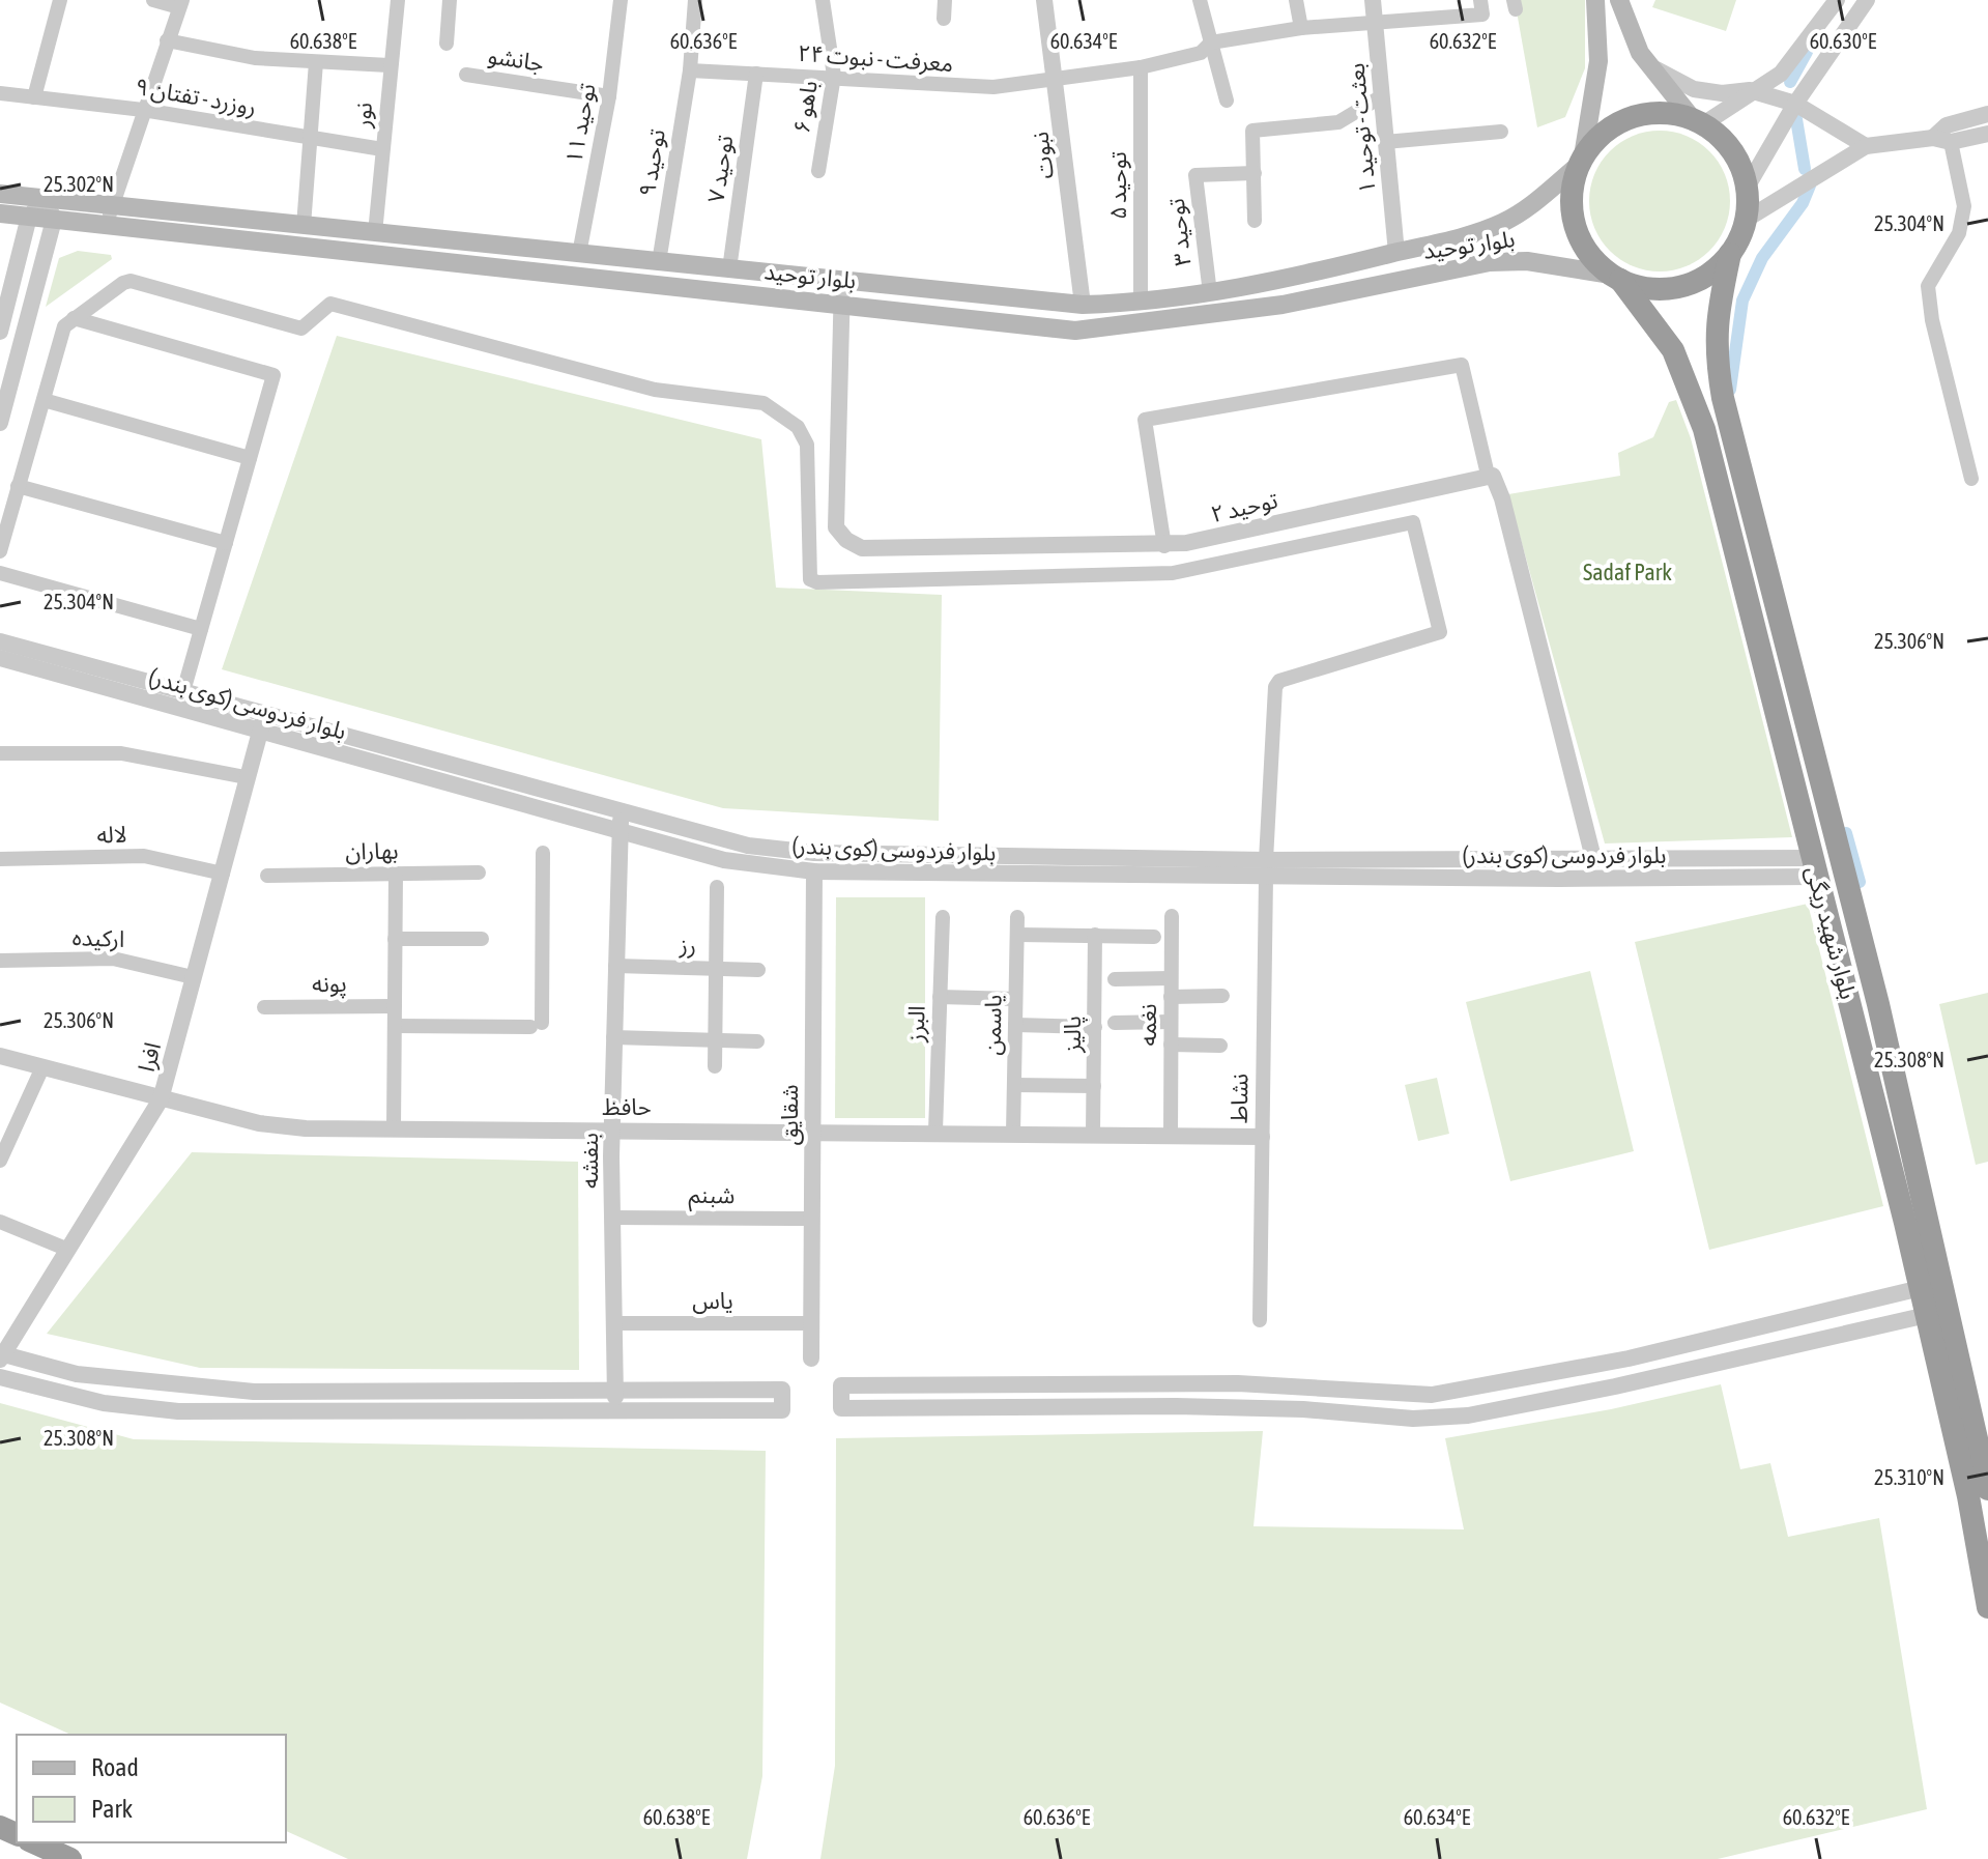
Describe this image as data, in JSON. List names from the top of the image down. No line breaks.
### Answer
{"streets":{"highway":["بلوار شهید ریگی"],"main road":["بلوار توحید"],"street":["معرفت - نبوت ۲۴","جانشو","روزرد - تفتان ۹","باهو ۶","نور","توحید ۱۱","بعثت - توحید ۱","نبوت","توحید ۹","توحید ۷","توحید ۵","توحید ۳","توحید ۲","بلوار فردوسی (کوی بندر)","لاله","بهاران","ارکیده","رز","پونه","البرز","یاسمن","نغمه","پالیز","افرا","نشاط","حافظ","شقایق","بنفشه","شبنم","یاس"]},"crossings":[["معرفت - نبوت ۲۴","باهو ۶"],["معرفت - نبوت ۲۴","بعثت - توحید ۱"],["معرفت - نبوت ۲۴","نبوت"],["معرفت - نبوت ۲۴","توحید ۹"],["معرفت - نبوت ۲۴","توحید ۷"],["معرفت - نبوت ۲۴","توحید ۵"],["جانشو","توحید ۱۱"],["روزرد - تفتان ۹","نور"],["نور","بلوار توحید"],["توحید ۱۱","بلوار توحید"],["بعثت - توحید ۱","بلوار توحید"],["نبوت","بلوار توحید"],["توحید ۹","بلوار توحید"],["توحید ۷","بلوار توحید"],["توحید ۵","بلوار توحید"],["توحید ۳","بلوار توحید"],["بلوار توحید","توحید ۲"],["بلوار توحید","بلوار شهید ریگی"],["بلوار فردوسی (کوی بندر)","بلوار شهید ریگی"],["بلوار فردوسی (کوی بندر)","افرا"],["بلوار فردوسی (کوی بندر)","نشاط"],["بلوار فردوسی (کوی بندر)","شقایق"],["بلوار فردوسی (کوی بندر)","بنفشه"],["لاله","افرا"],["ارکیده","افرا"],["رز","بنفشه"],["البرز","حافظ"],["یاسمن","حافظ"],["نغمه","حافظ"],["پالیز","حافظ"],["افرا","حافظ"],["نشاط","حافظ"],["حافظ","شقایق"],["حافظ","بنفشه"],["شقایق","شبنم"],["شقایق","یاس"],["بنفشه","شبنم"],["بنفشه","یاس"]],"parks":["Sadaf Park"],"legend":["Road","Park"],"coordinates":["60.638°E","60.636°E","60.634°E","60.632°E","60.630°E","25.302°N","25.304°N","25.306°N","25.308°N","25.310°N"]}
